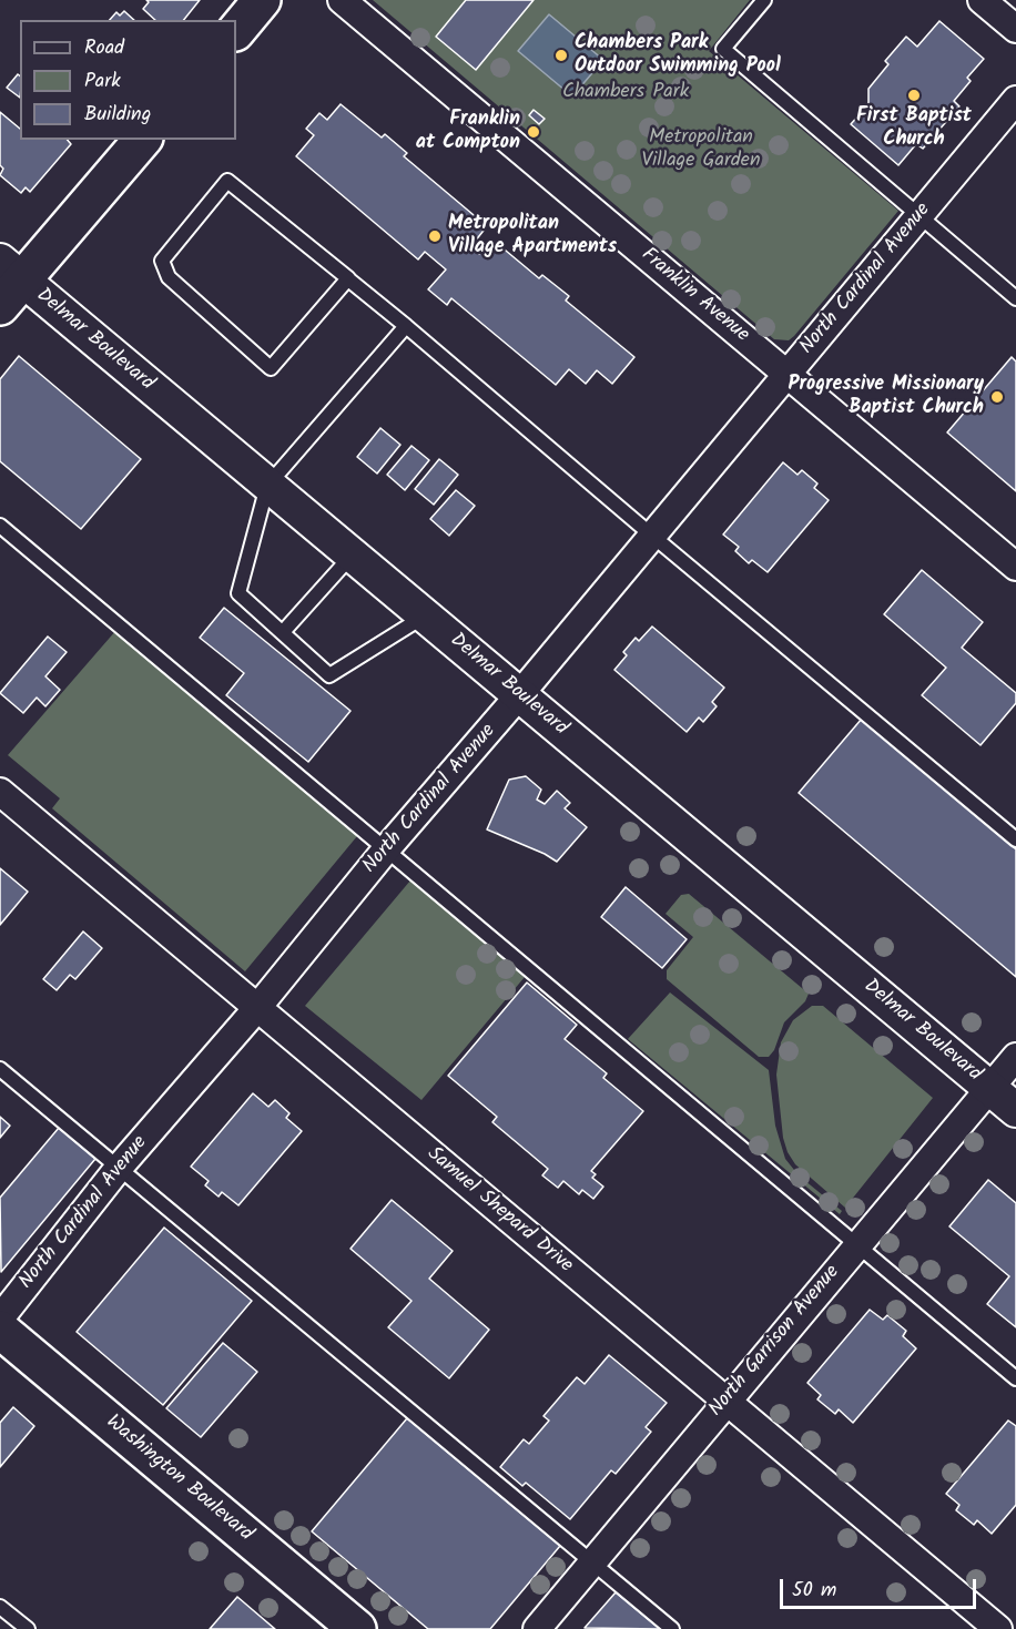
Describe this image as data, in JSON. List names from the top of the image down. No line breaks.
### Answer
{"streets":{"main road":["Washington Boulevard"],"street":["North Cardinal Avenue","Franklin Avenue","Delmar Boulevard","Samuel Shepard Drive","North Garrison Avenue"]},"crossings":[["North Cardinal Avenue","Franklin Avenue"],["North Cardinal Avenue","Delmar Boulevard"],["North Cardinal Avenue","Samuel Shepard Drive"],["Delmar Boulevard","North Garrison Avenue"],["Samuel Shepard Drive","North Garrison Avenue"]],"parks":["Chambers Park","Metropolitan Village Garden"],"places":["Chambers Park Outdoor Swimming Pool","First Baptist Church","Franklin at Compton","Metropolitan Village Apartments","Progressive Missionary Baptist Church"],"legend":["Road","Park","Building"],"scale_bar":"50 m"}
